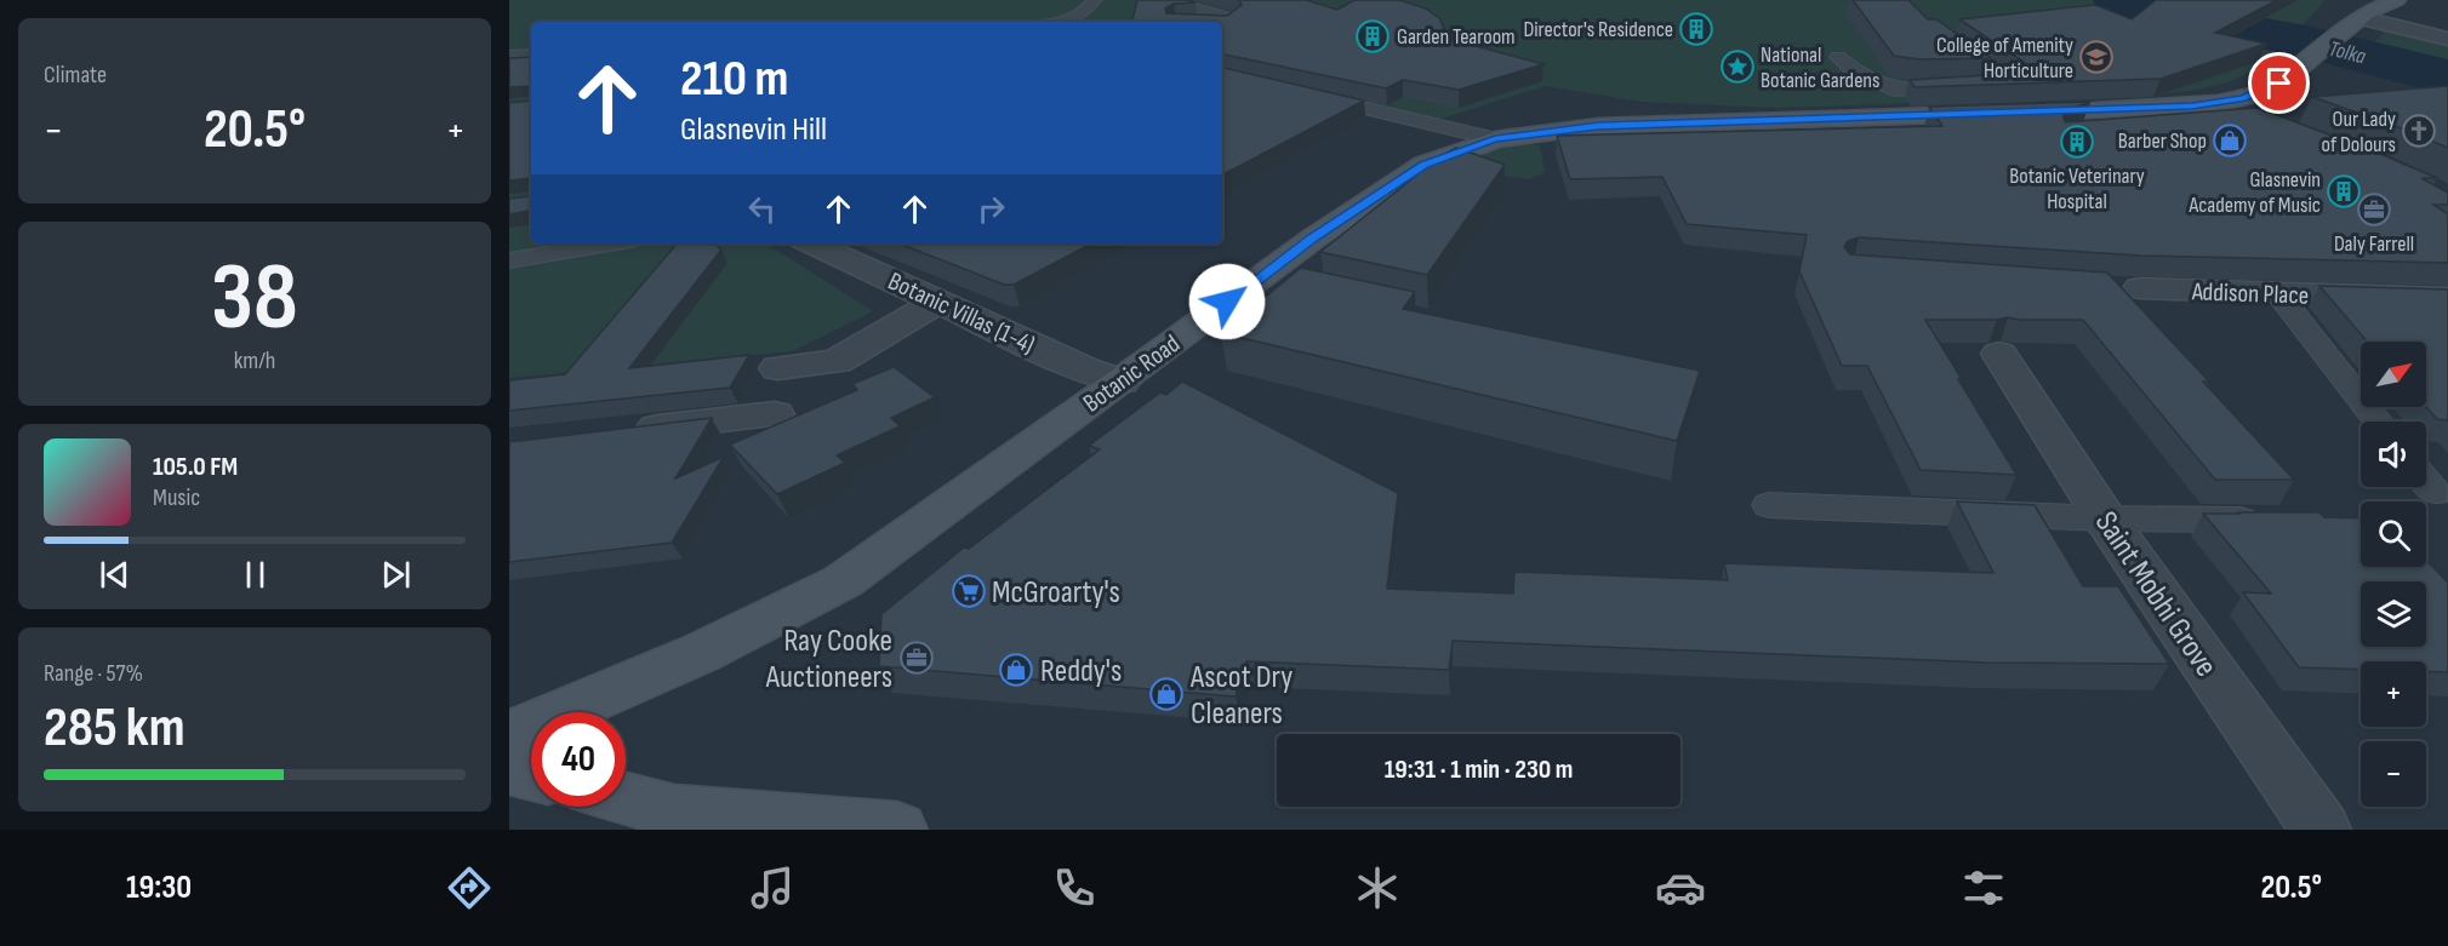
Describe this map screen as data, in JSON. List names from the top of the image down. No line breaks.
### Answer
{"streets":{"street":["Addison Place","Botanic Villas (1-4)","Botanic Road","Saint Mobhi Grove"]},"crossings":[["Botanic Villas (1-4)","Botanic Road"]],"water":["Tolka"],"places":{"building":["Director's Residence","Garden Tearoom","Botanic Veterinary Hospital","Glasnevin Academy of Music"],"school or university":["College of Amenity Horticulture"],"place":["National Botanic Gardens"],"church":["Our Lady of Dolours"],"shop":["Barber Shop","Reddy's","Ascot Dry Cleaners"],"office":["Daly Farrell","Ray Cooke Auctioneers"],"supermarket":["McGroarty's"]},"north":"top right","page":{"tile":["Climate",["38","km/h"],["Range · 57%","285 km"]],"turn":["210 m","Glasnevin Hill"],"heat":["−","20.5°","+"],"map_buttons":["+","−"],"song":["105.0 FM","Music"],"limit":"40","trip":"19:31 · 1 min · 230 m","tabs":["19:30","20.5°"]}}
